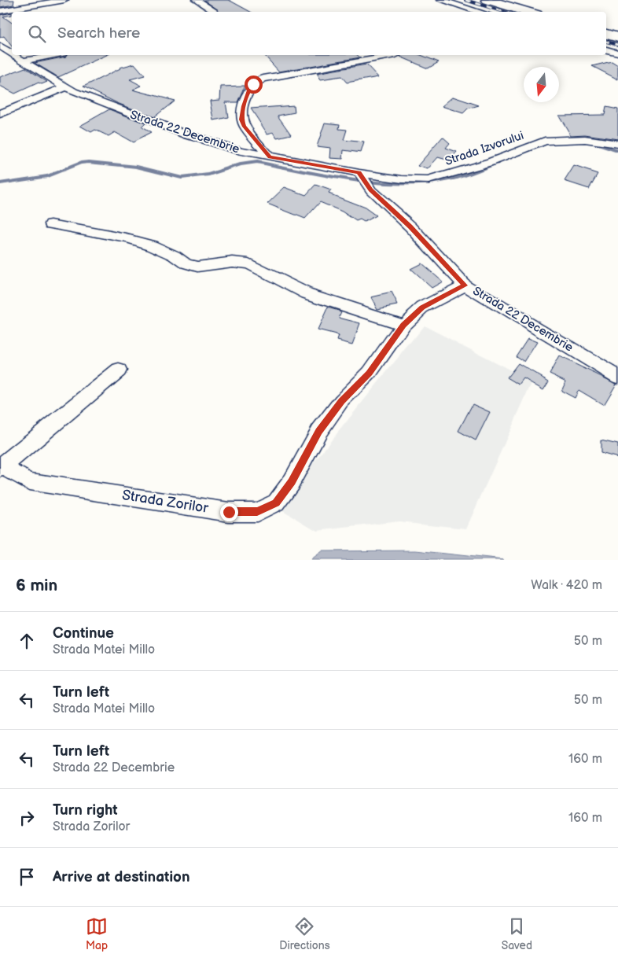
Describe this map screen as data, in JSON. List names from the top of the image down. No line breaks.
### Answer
{"streets":{"street":["Strada 22 Decembrie","Strada Izvorului","Strada Zorilor"]},"crossings":[["Strada 22 Decembrie","Strada Izvorului"],["Strada 22 Decembrie","Strada Zorilor"]],"north":"bottom","page":{"search":"Search here","heading":["6 min","Walk · 420 m"],"list":[["Continue","Strada Matei Millo","50 m"],["Turn left","Strada Matei Millo","50 m"],["Turn left","Strada 22 Decembrie","160 m"],["Turn right","Strada Zorilor","160 m"],"Arrive at destination"],"nav":["Map","Directions","Saved"]}}
